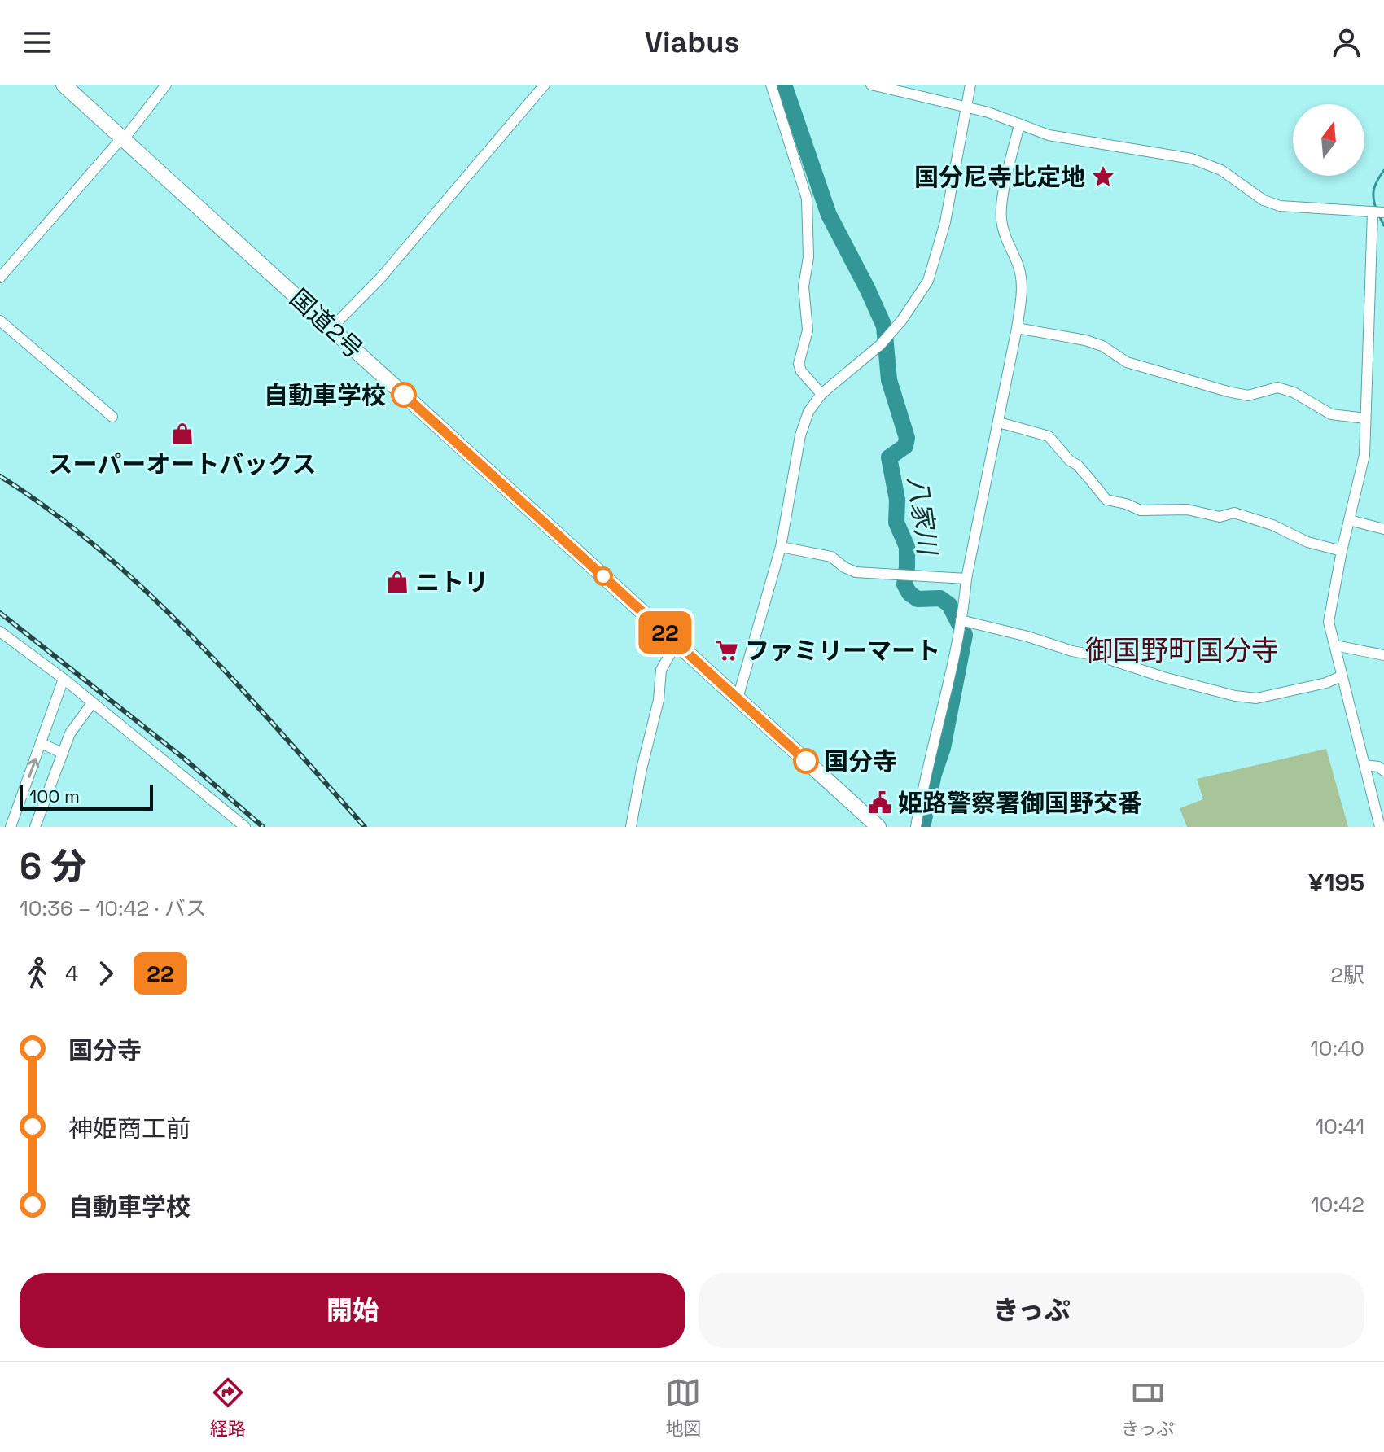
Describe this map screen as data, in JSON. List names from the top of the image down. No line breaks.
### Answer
{"streets":{"highway":["国道2号"]},"districts":["御国野町国分寺"],"water":["八家川"],"places":{"place":["国分尼寺比定地"],"other":["自動車学校","国分寺"],"shop":["スーパーオートバックス","ニトリ"],"supermarket":["ファミリーマート"],"public building":["姫路警察署御国野交番"]},"lines":["bus line 22"],"scale_bar":"100 m","north":"top","page":{"header":"Viabus","on_map":"22","scale":"100 m","heading":["6 分","10:36 – 10:42 · バス","¥195"],"legs":["4","22","2駅"],"list":[{"name":"国分寺","value":"10:40"},{"name":"神姫商工前","value":"10:41"},{"name":"自動車学校","value":"10:42"}],"buttons":["開始","きっぷ"],"tabs":["経路","地図","きっぷ"]}}
